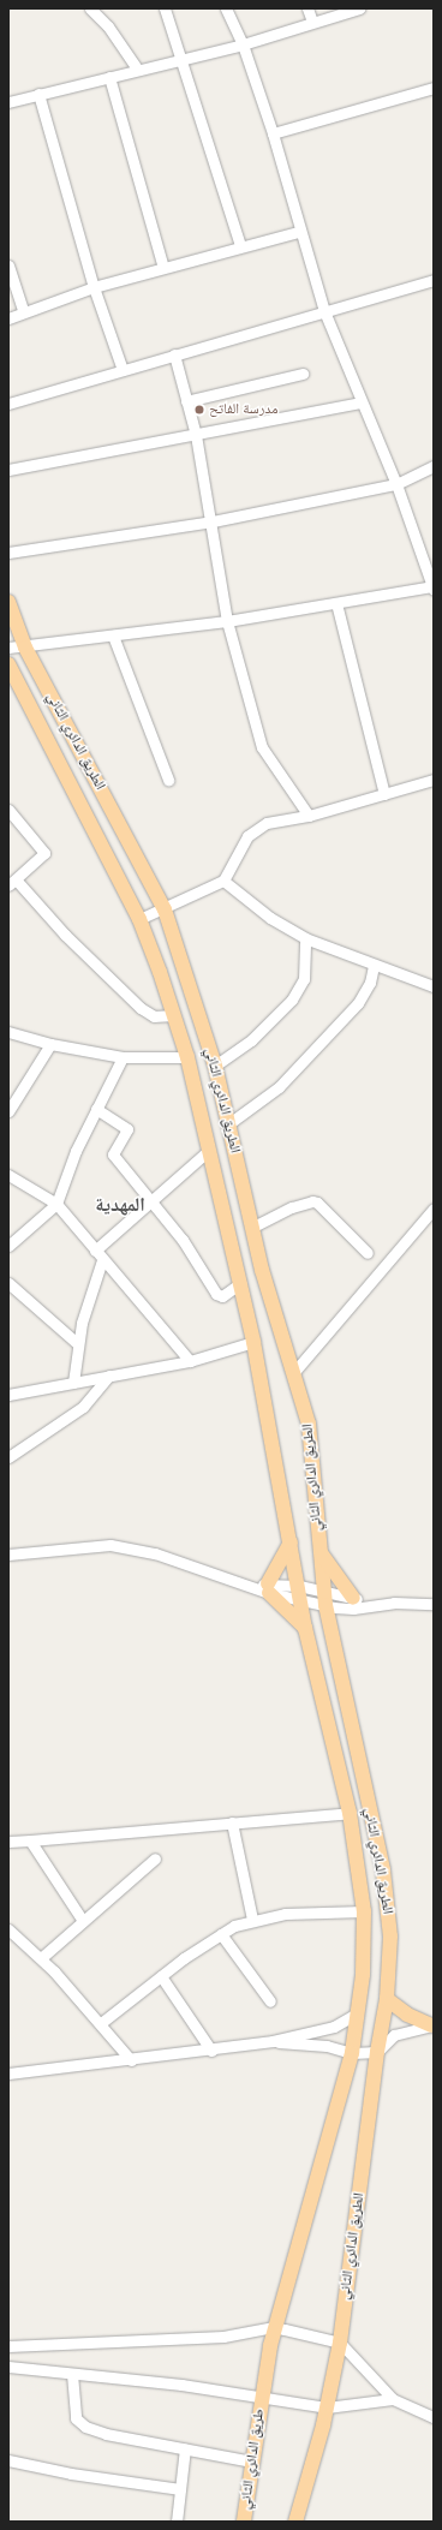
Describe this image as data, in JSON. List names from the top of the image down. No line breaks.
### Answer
{"streets":{"main road":["الطريق الدائري الثاني","طريق الدائري الثاني"]},"crossings":[["الطريق الدائري الثاني","طريق الدائري الثاني"]],"districts":["المهدية"],"places":["مدرسة الفاتح"]}
